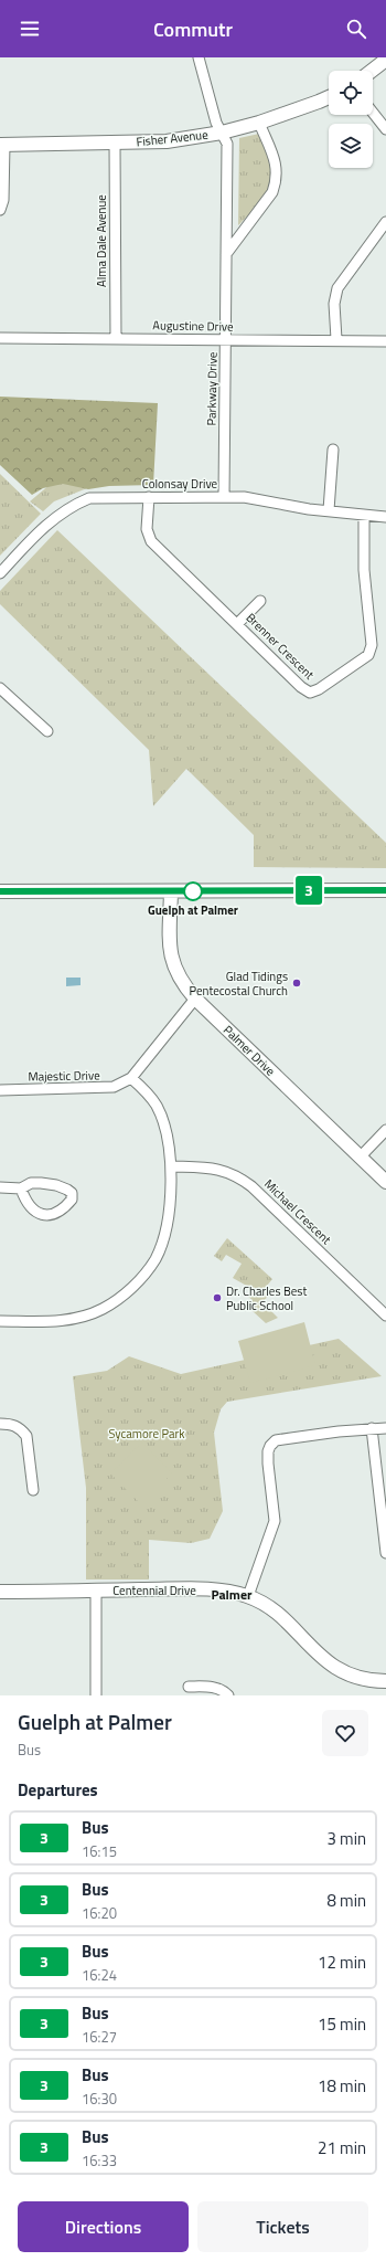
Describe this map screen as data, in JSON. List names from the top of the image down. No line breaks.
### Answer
{"streets":{"street":["Fisher Avenue","Alma Dale Avenue","Augustine Drive","Parkway Drive","Colonsay Drive","Brenner Crescent","Palmer Drive","Majestic Drive","Michael Crescent","Centennial Drive"]},"crossings":[["Fisher Avenue","Alma Dale Avenue"],["Fisher Avenue","Parkway Drive"],["Alma Dale Avenue","Augustine Drive"],["Augustine Drive","Parkway Drive"],["Parkway Drive","Colonsay Drive"],["Colonsay Drive","Brenner Crescent"],["Palmer Drive","Majestic Drive"]],"districts":["Palmer"],"parks":["Sycamore Park"],"places":["Guelph at Palmer","Glad Tidings Pentecostal Church","Dr. Charles Best Public School"],"lines":["bus line 3"],"page":{"header":"Commutr","on_map":"3","heading":[["Guelph at Palmer","Bus"],"Departures"],"list":[{"mark":"3","name":"Bus","note":"16:15","value":"3 min"},{"mark":"3","name":"Bus","note":"16:20","value":"8 min"},{"mark":"3","name":"Bus","note":"16:24","value":"12 min"},{"mark":"3","name":"Bus","note":"16:27","value":"15 min"},{"mark":"3","name":"Bus","note":"16:30","value":"18 min"},{"mark":"3","name":"Bus","note":"16:33","value":"21 min"}],"buttons":["Directions","Tickets"]}}
